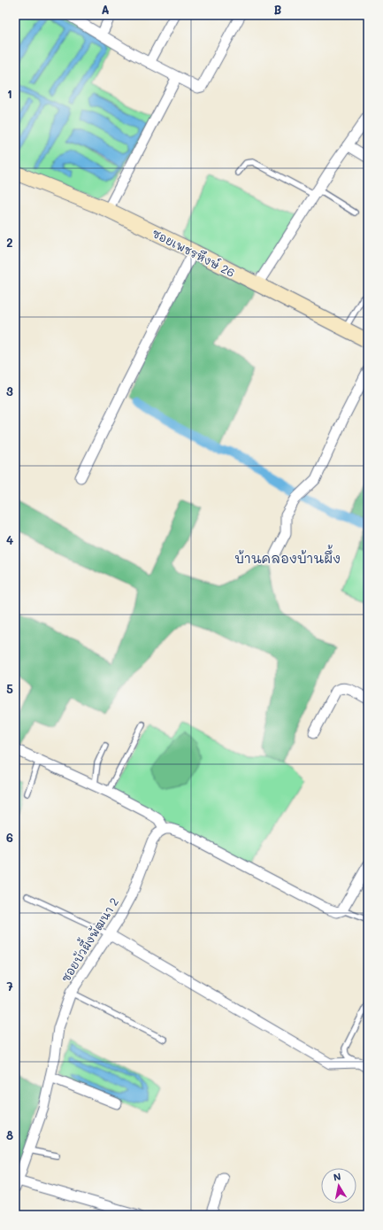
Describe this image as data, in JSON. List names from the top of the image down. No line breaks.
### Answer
{"streets":{"street":["ซอยเพชรหึงษ์ 26","ซอยบัวผึ้งพัฒนา 2"]},"districts":["บ้านคลองบ้านผึ้ง"],"north":"top","grid":{"columns":["A","B"],"rows":["1","2","3","4","5","6","7","8"]}}
